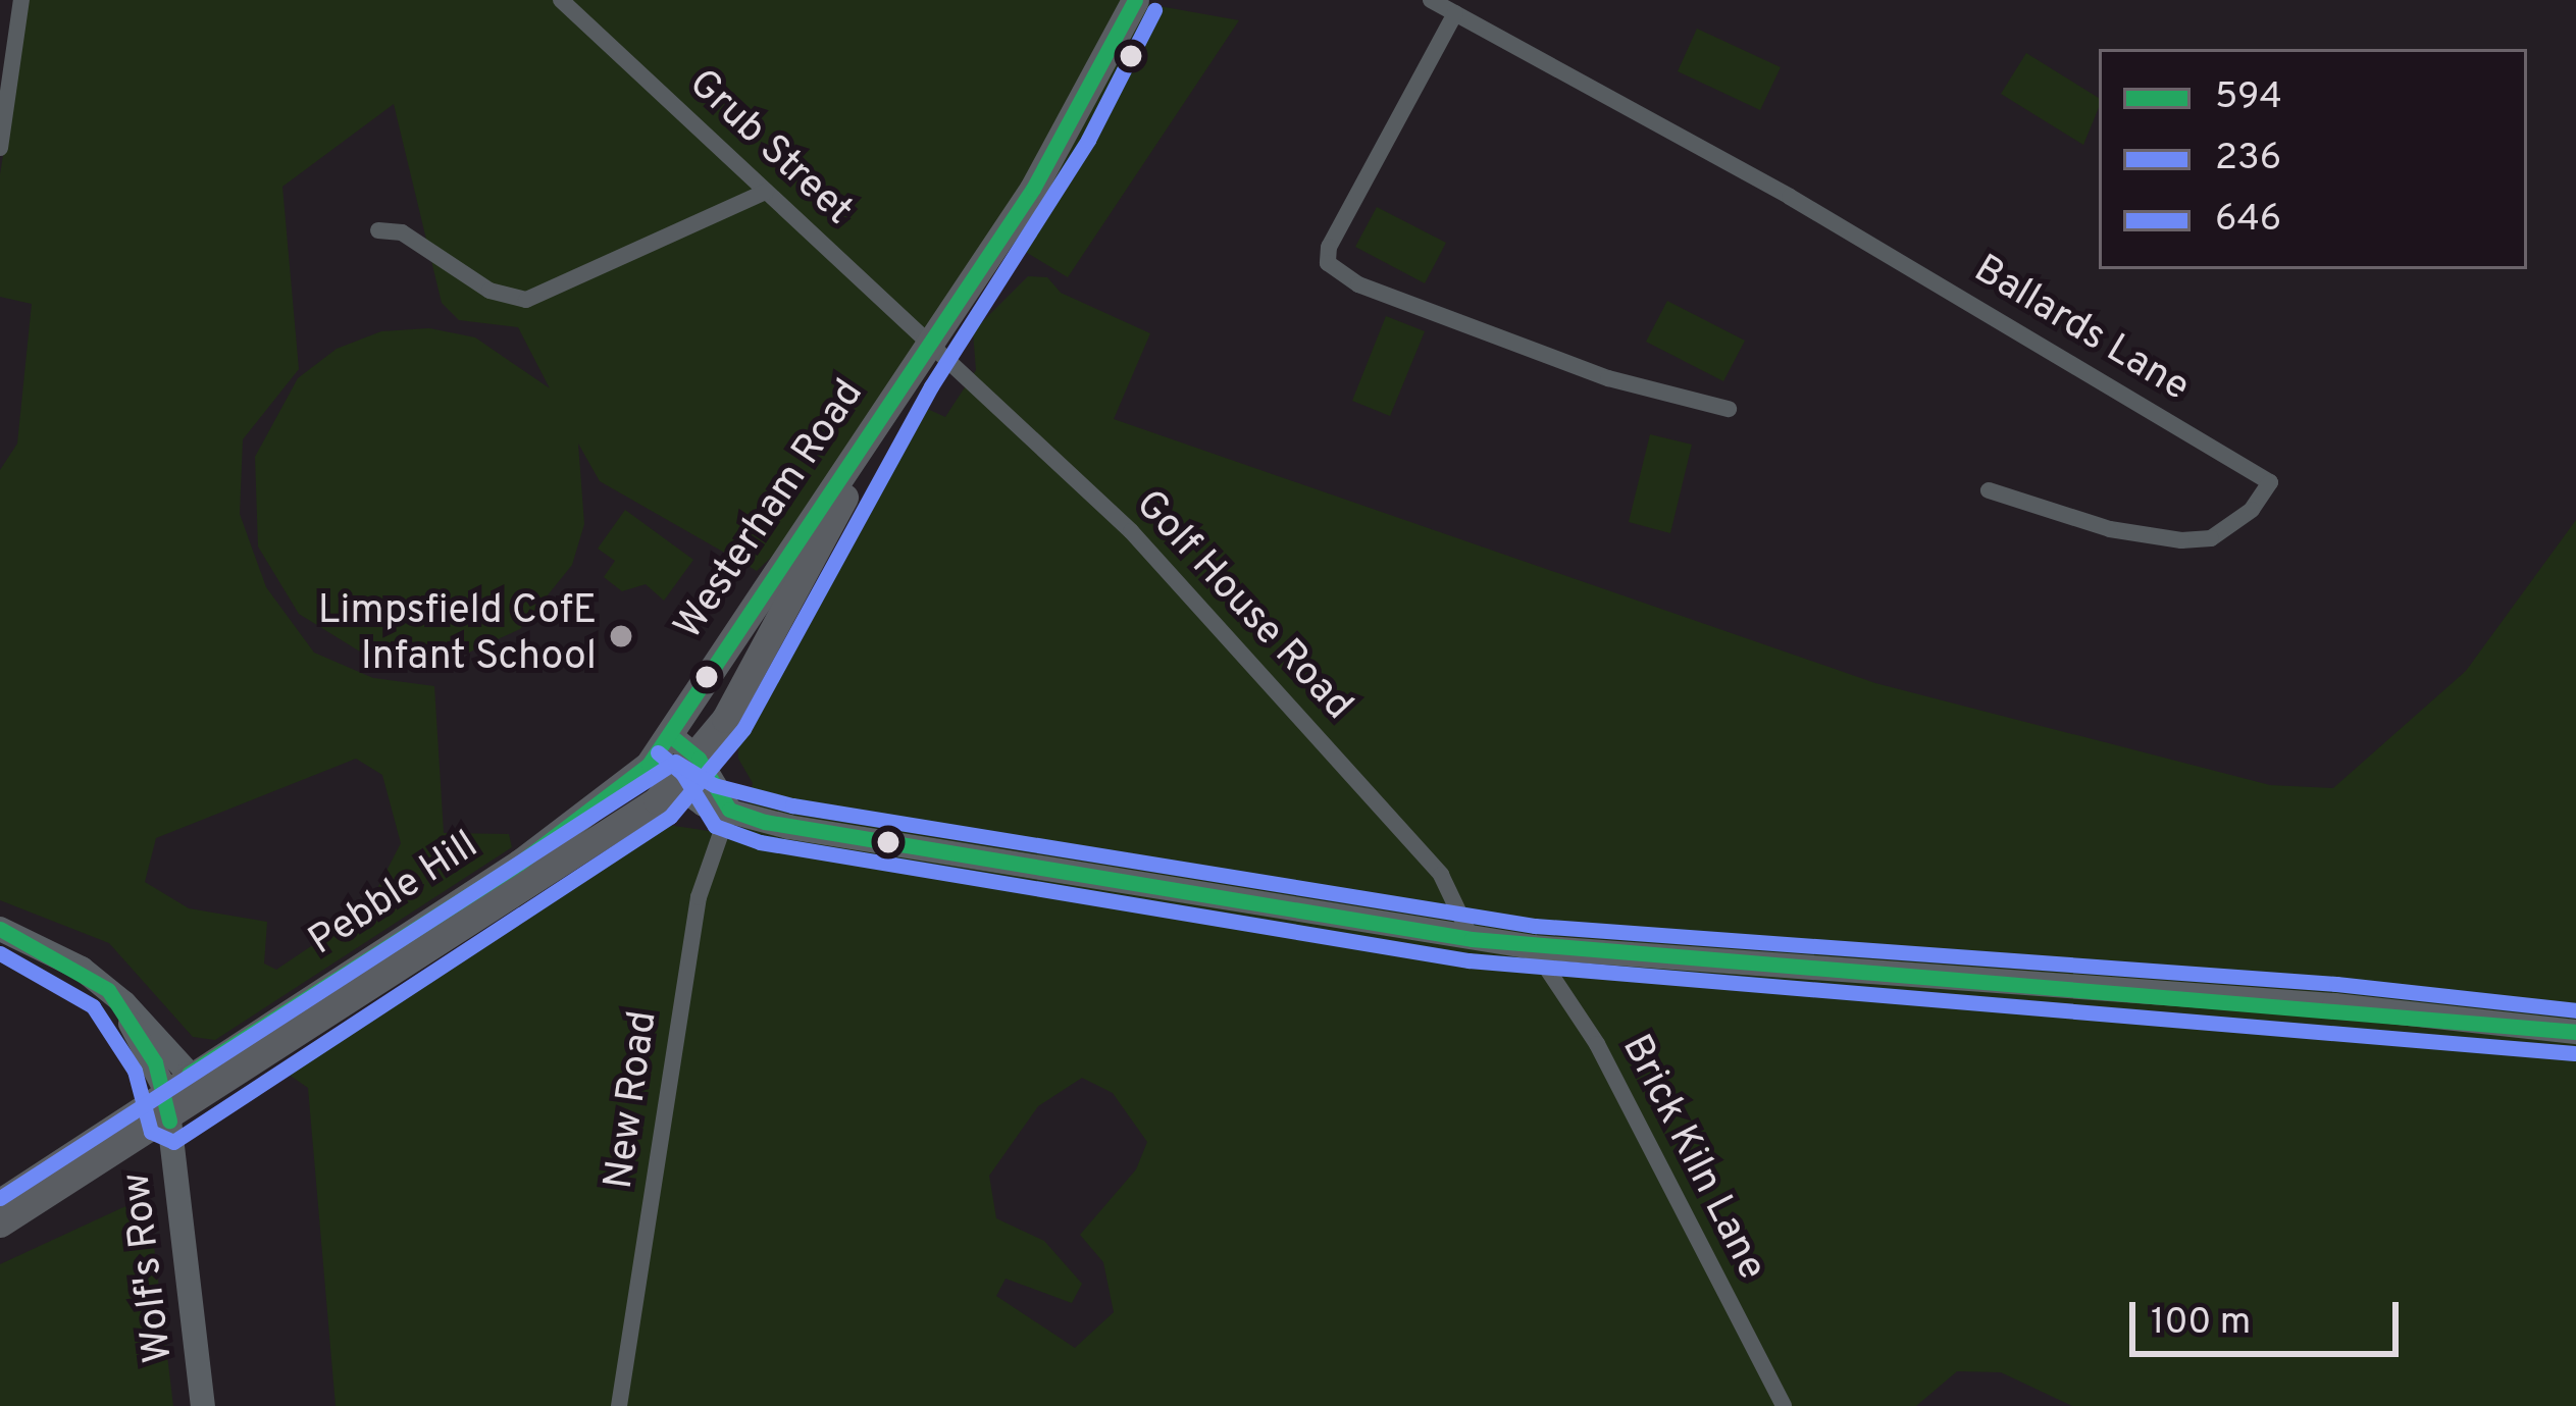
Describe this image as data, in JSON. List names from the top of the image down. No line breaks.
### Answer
{"streets":{"main road":["Westerham Road","Pebble Hill","Wolf's Row"],"street":["Grub Street","Ballards Lane","Golf House Road","New Road","Brick Kiln Lane"]},"crossings":[["Grub Street","Westerham Road"],["Grub Street","Golf House Road"],["Westerham Road","Golf House Road"],["Westerham Road","Pebble Hill"],["Pebble Hill","Wolf's Row"]],"places":["Limpsfield CofE Infant School"],"lines":["transit line 594","transit line 236","transit line 646"],"legend":["594","236","646"],"scale_bar":"100 m"}
